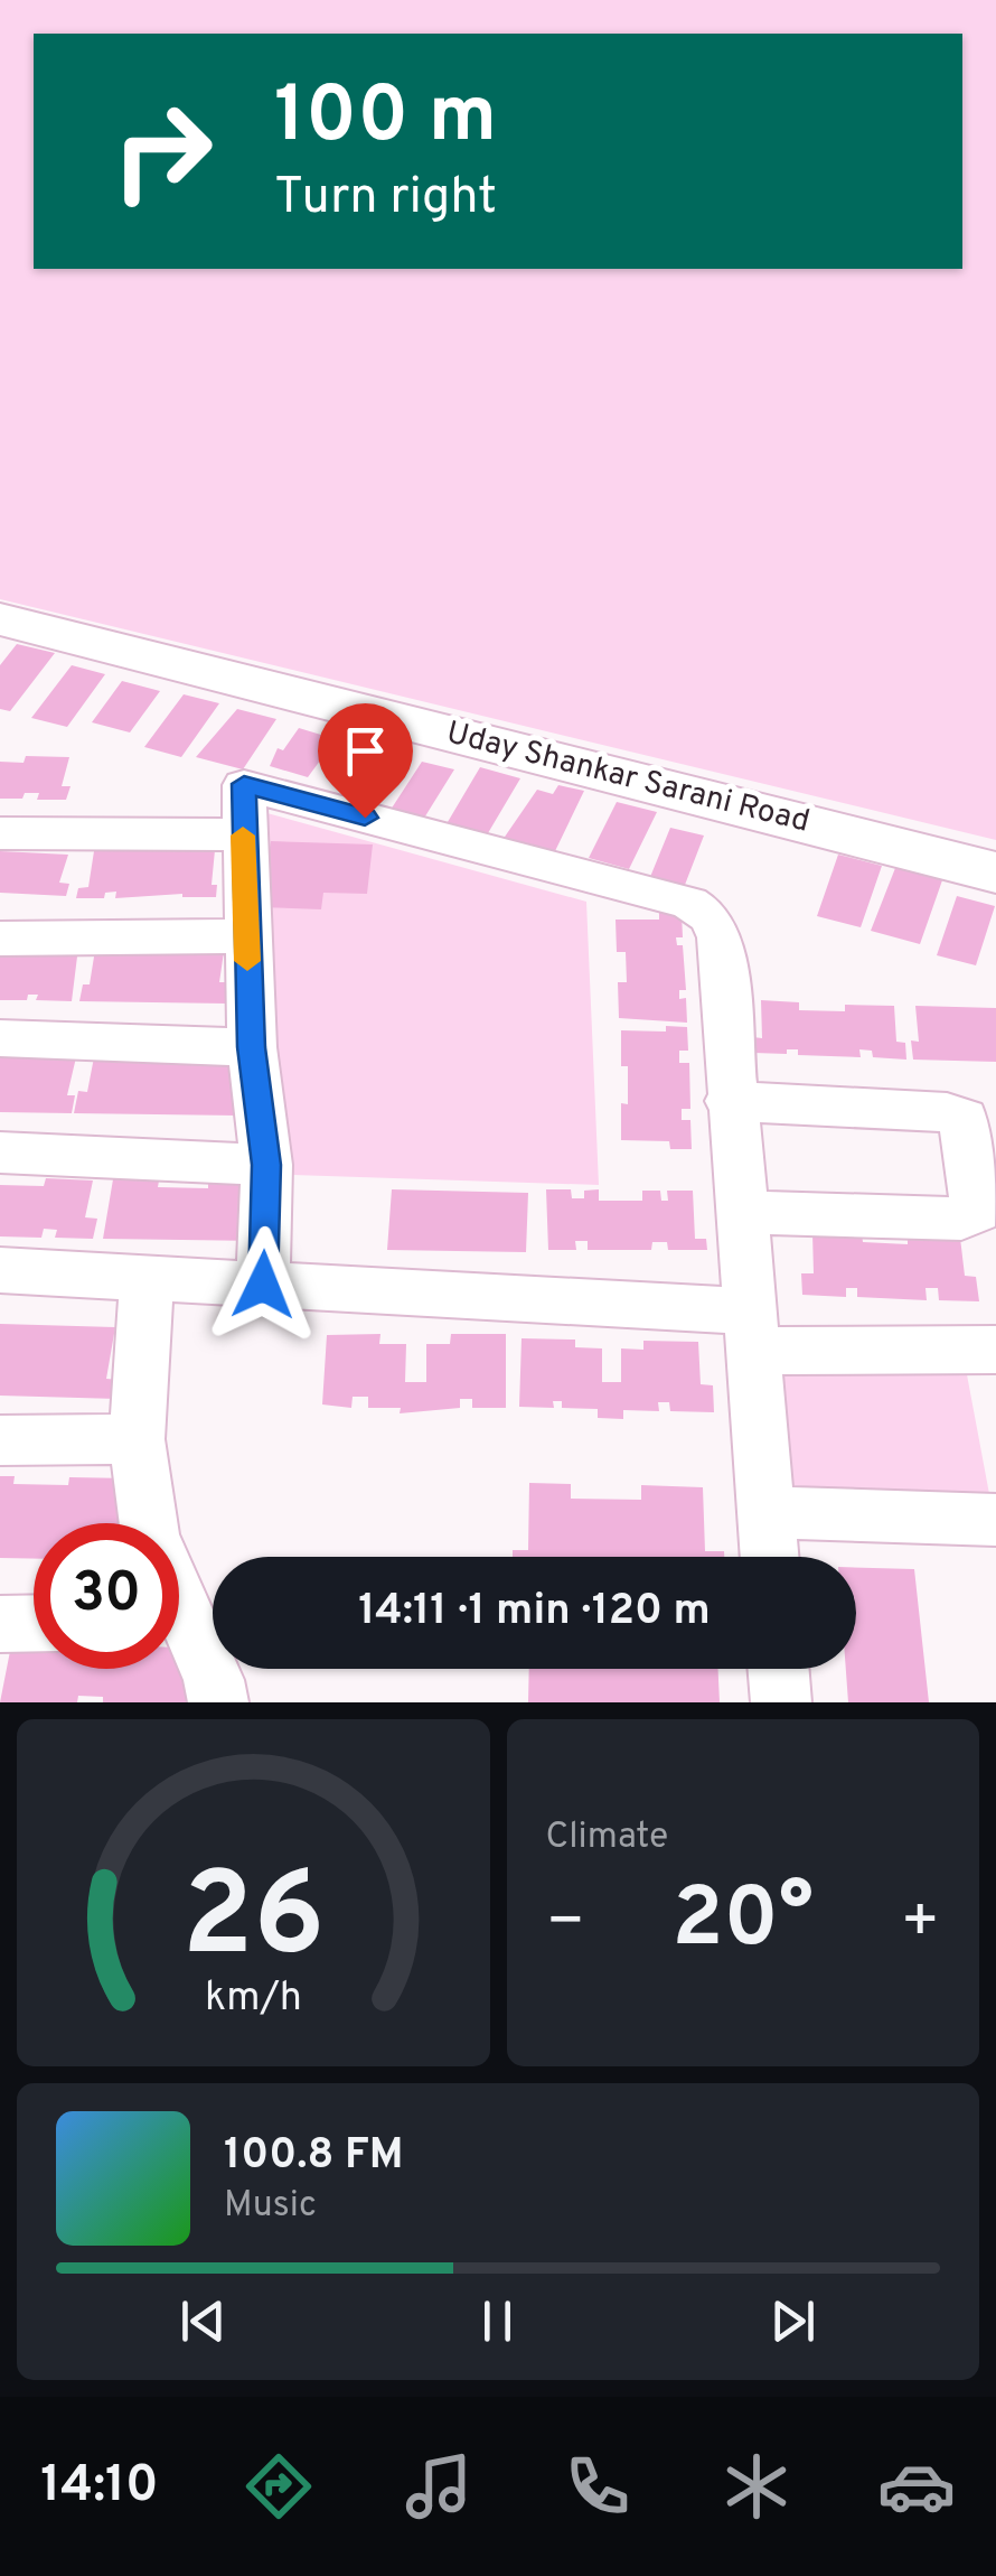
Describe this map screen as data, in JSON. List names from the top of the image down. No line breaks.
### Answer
{"streets":{"street":["Uday Shankar Sarani Road"]},"page":{"turn":["100 m","Turn right"],"limit":"30","trip":"14:11 · 1 min · 120 m","tile":"Climate","heat":["−","20°","+"],"song":["100.8 FM","Music"],"tabs":"14:10","gauge":["26","km/h"]}}
